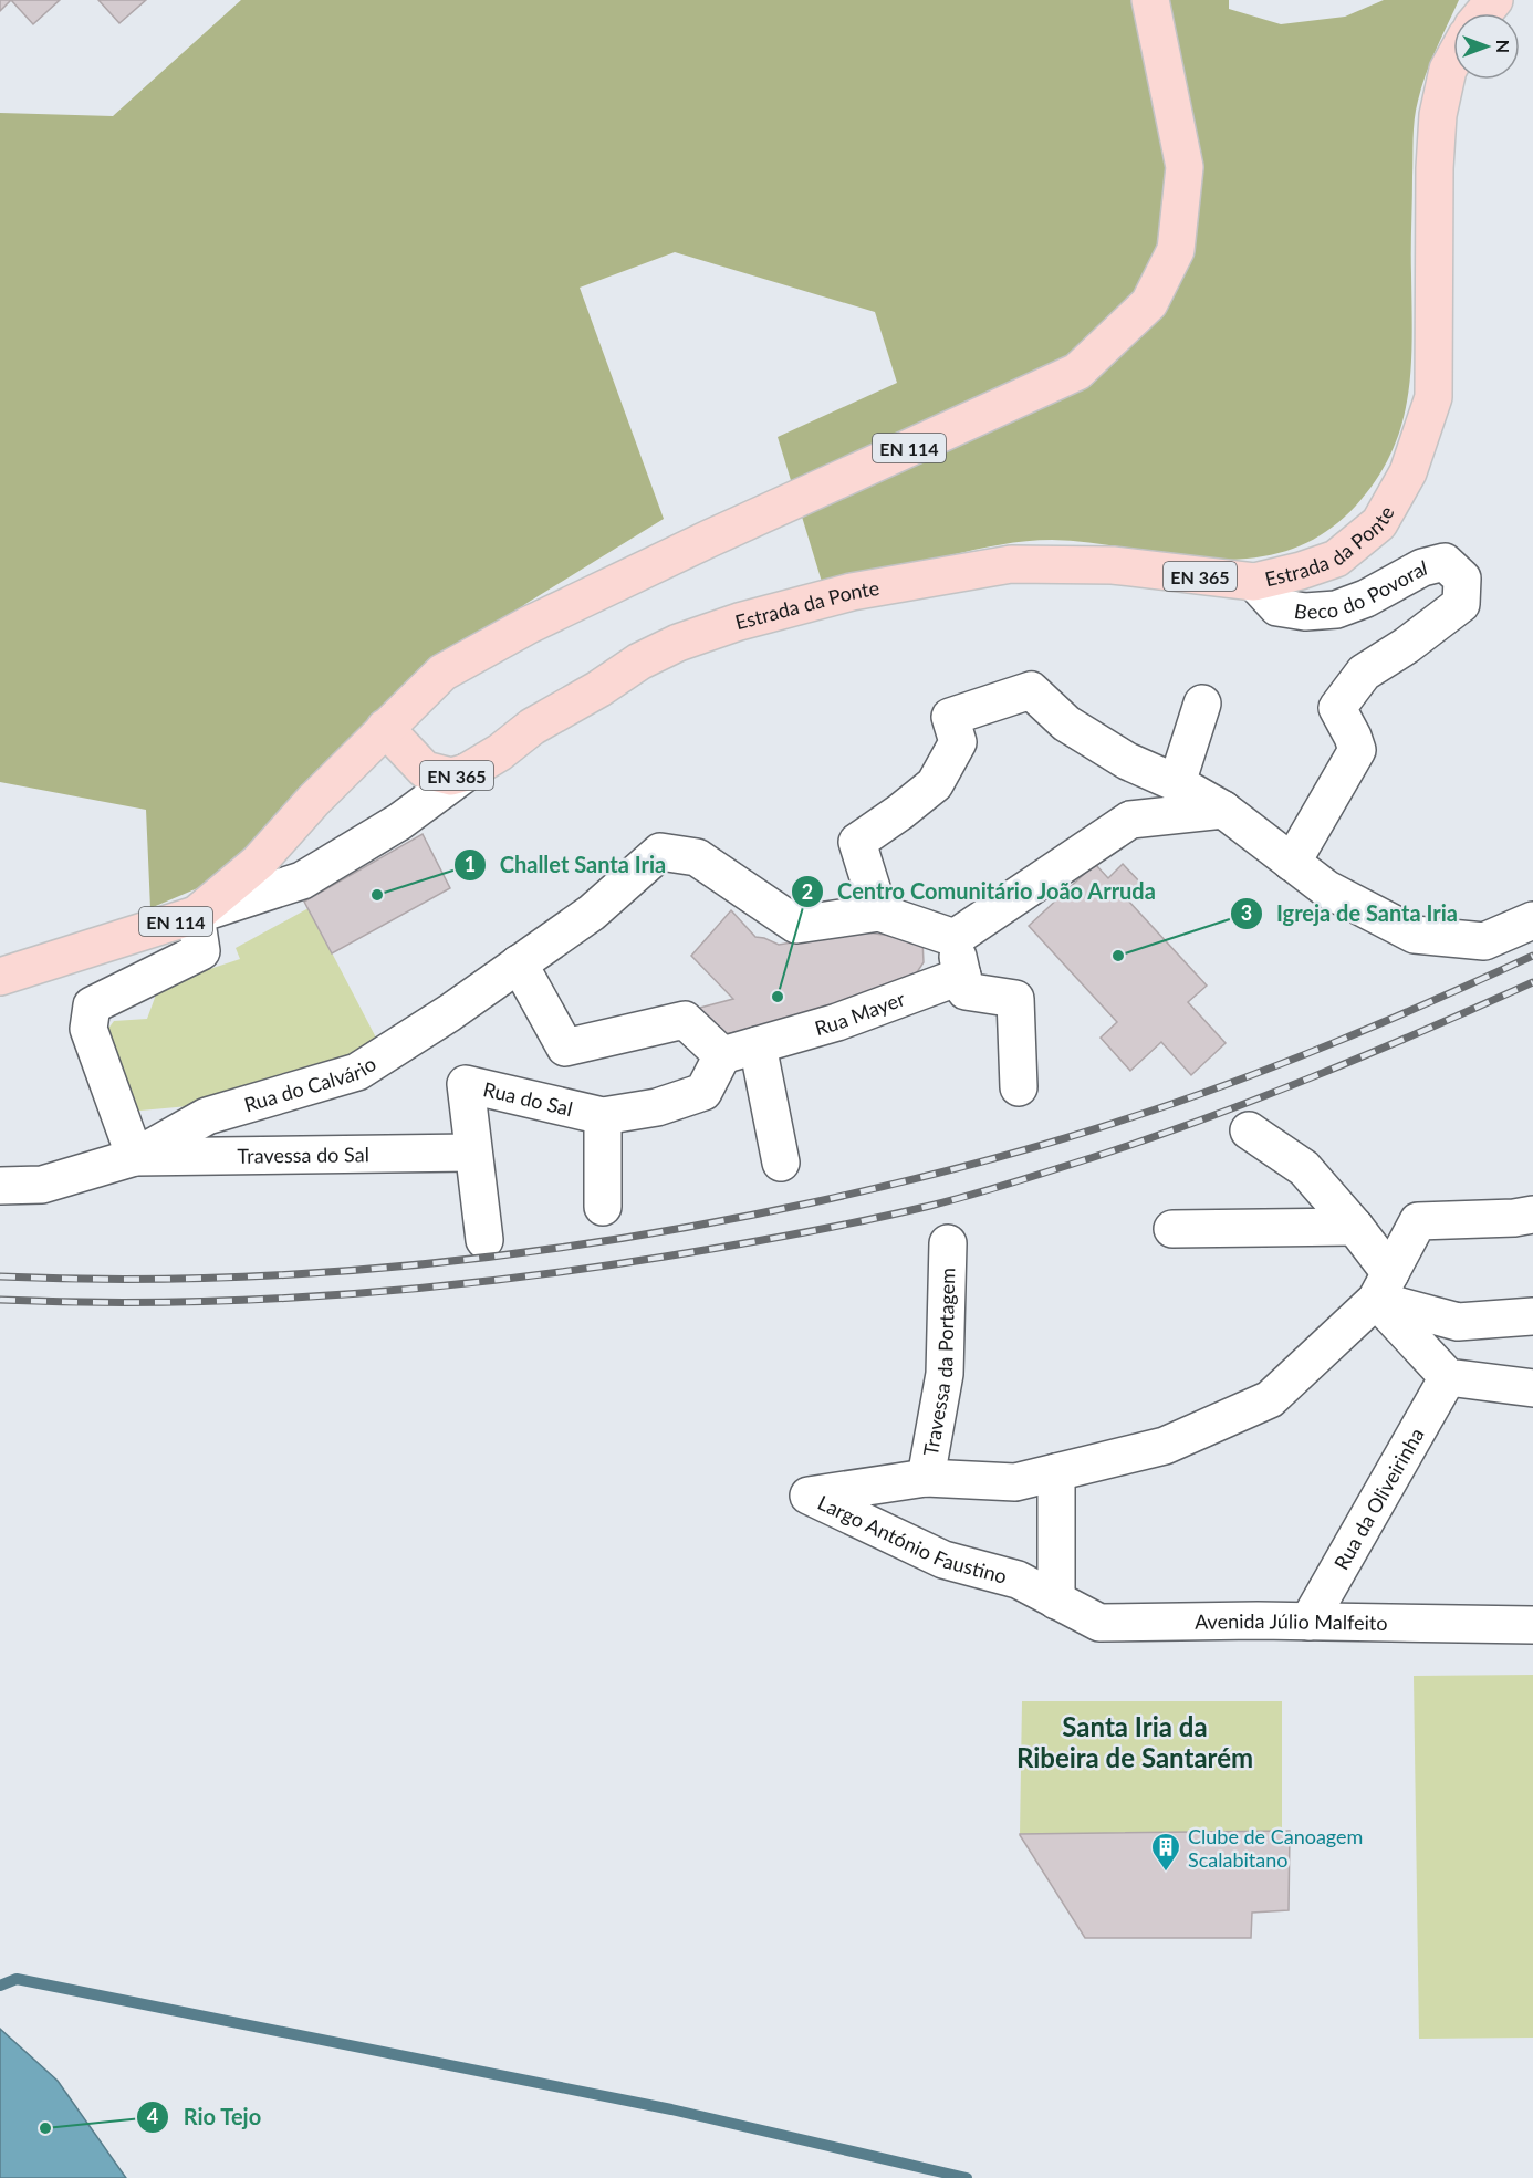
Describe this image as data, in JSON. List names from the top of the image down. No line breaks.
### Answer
{"streets":{"main road":["EN 114","Estrada da Ponte","EN 365"],"street":["Beco do Povoral","Rua Mayer","Rua do Calvário","Rua do Sal","Travessa do Sal","Travessa da Portagem","Rua da Oliveirinha","Largo António Faustino","Avenida Júlio Malfeito"]},"crossings":[["EN 114","EN 365"],["Estrada da Ponte","EN 365"],["Estrada da Ponte","Beco do Povoral"],["Rua Mayer","Rua do Sal"],["Rua do Calvário","Travessa do Sal"],["Rua do Sal","Travessa do Sal"],["Travessa da Portagem","Largo António Faustino"],["Rua da Oliveirinha","Avenida Júlio Malfeito"],["Largo António Faustino","Avenida Júlio Malfeito"]],"districts":["Santa Iria da Ribeira de Santarém"],"places":{"other":["Challet Santa Iria","Igreja de Santa Iria","Centro Comunitário João Arruda","Rio Tejo"],"building":["Clube de Canoagem Scalabitano"]},"north":"right"}
